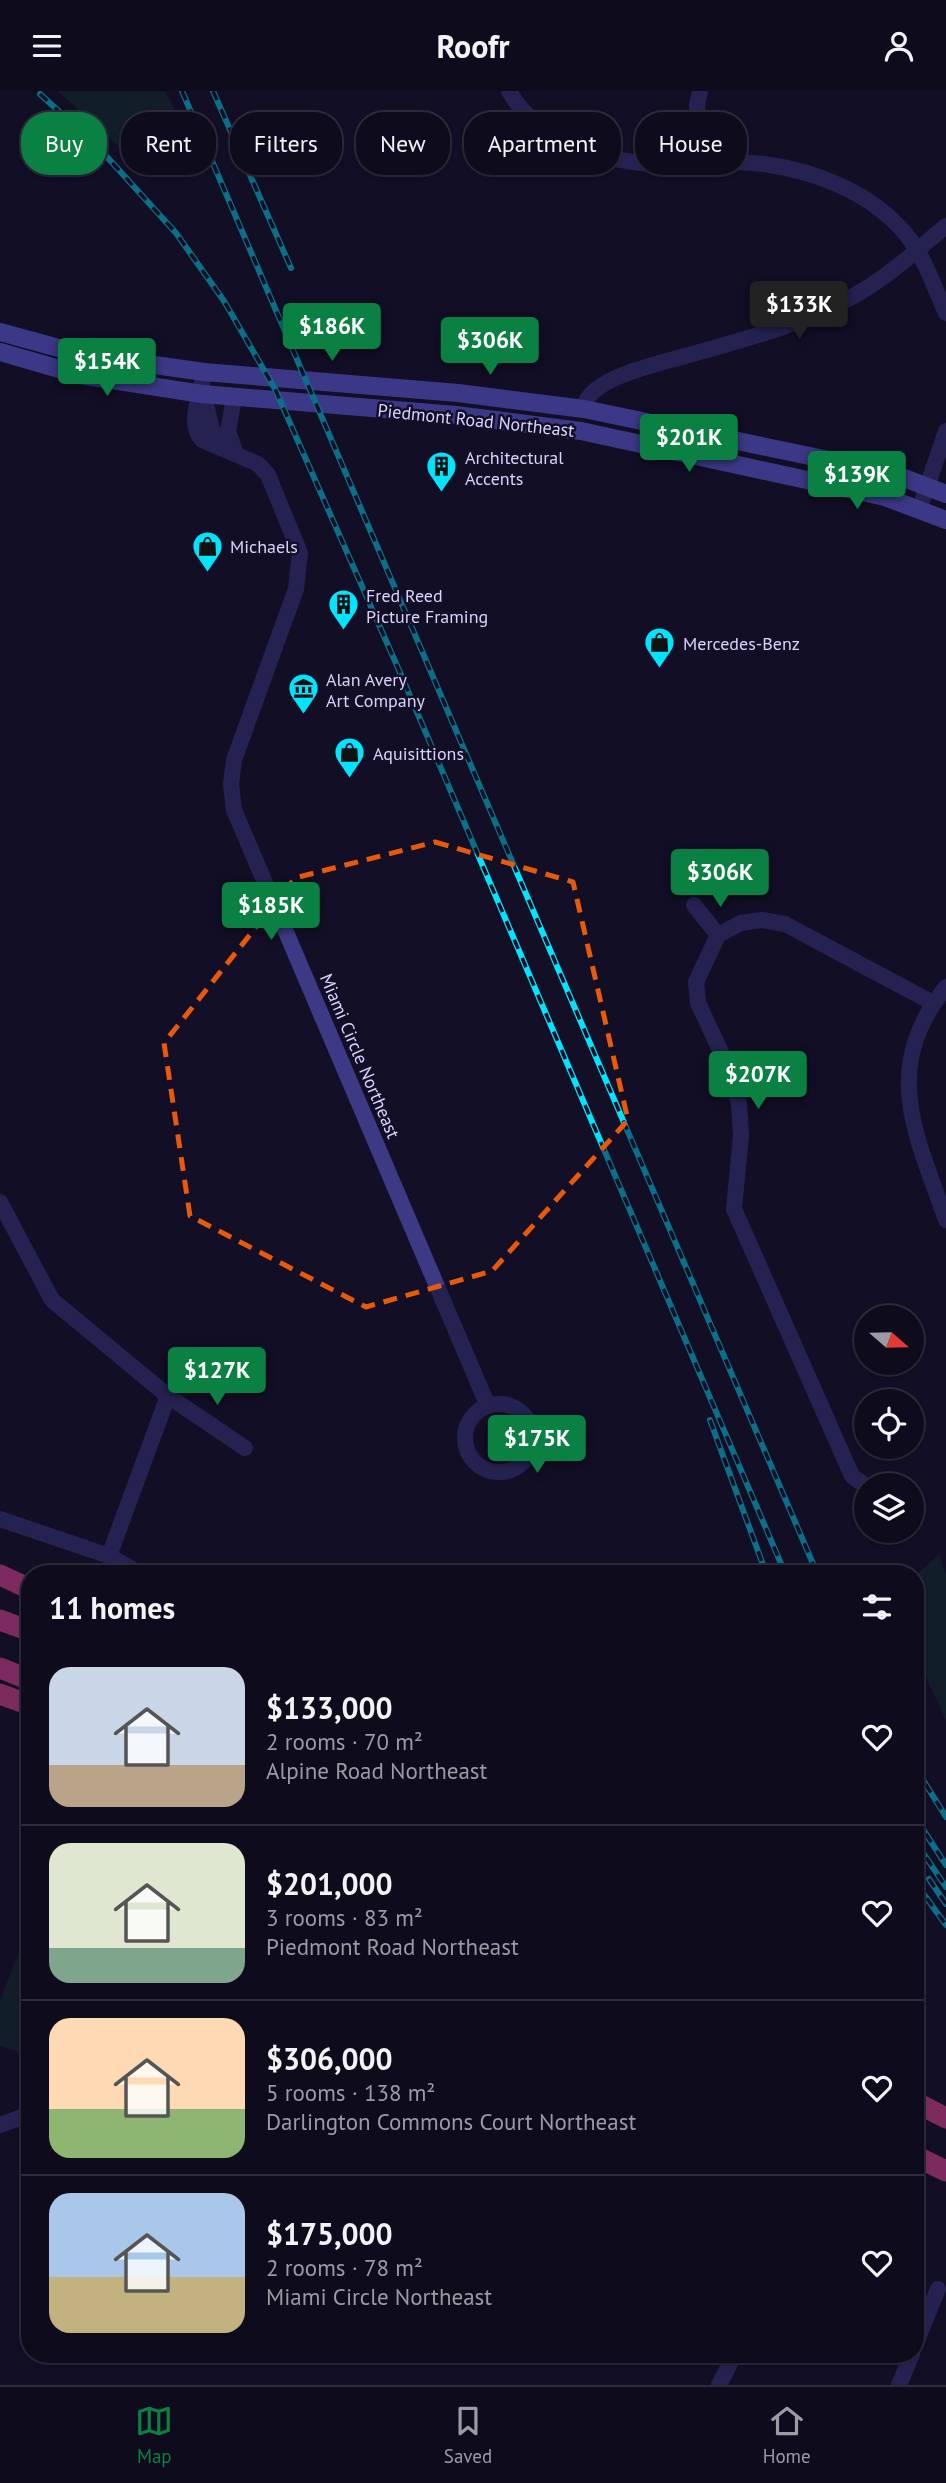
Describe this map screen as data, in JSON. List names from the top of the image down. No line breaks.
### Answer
{"streets":{"main road":["Piedmont Road Northeast"],"street":["Miami Circle Northeast"]},"crossings":[["Piedmont Road Northeast","Miami Circle Northeast"]],"places":{"building":["Architectural Accents","Fred Reed Picture Framing"],"shop":["Michaels","Mercedes-Benz","Aquisittions"],"museum":["Alan Avery Art Company"]},"north":"right","page":{"header":"Roofr","chip":["Buy","Rent","Filters","New","Apartment","House"],"price":["$133K","$186K","$306K","$154K","$201K","$139K","$306K","$185K","$207K","$127K","$175K"],"heading":"11 homes","list":[{"name":"$133,000","note":"2 rooms · 70 m² · Alpine Road Northeast"},{"name":"$201,000","note":"3 rooms · 83 m² · Piedmont Road Northeast"},{"name":"$306,000","note":"5 rooms · 138 m² · Darlington Commons Court Northeast"},{"name":"$175,000","note":"2 rooms · 78 m² · Miami Circle Northeast"}],"tabs":["Map","Saved","Home"]}}
